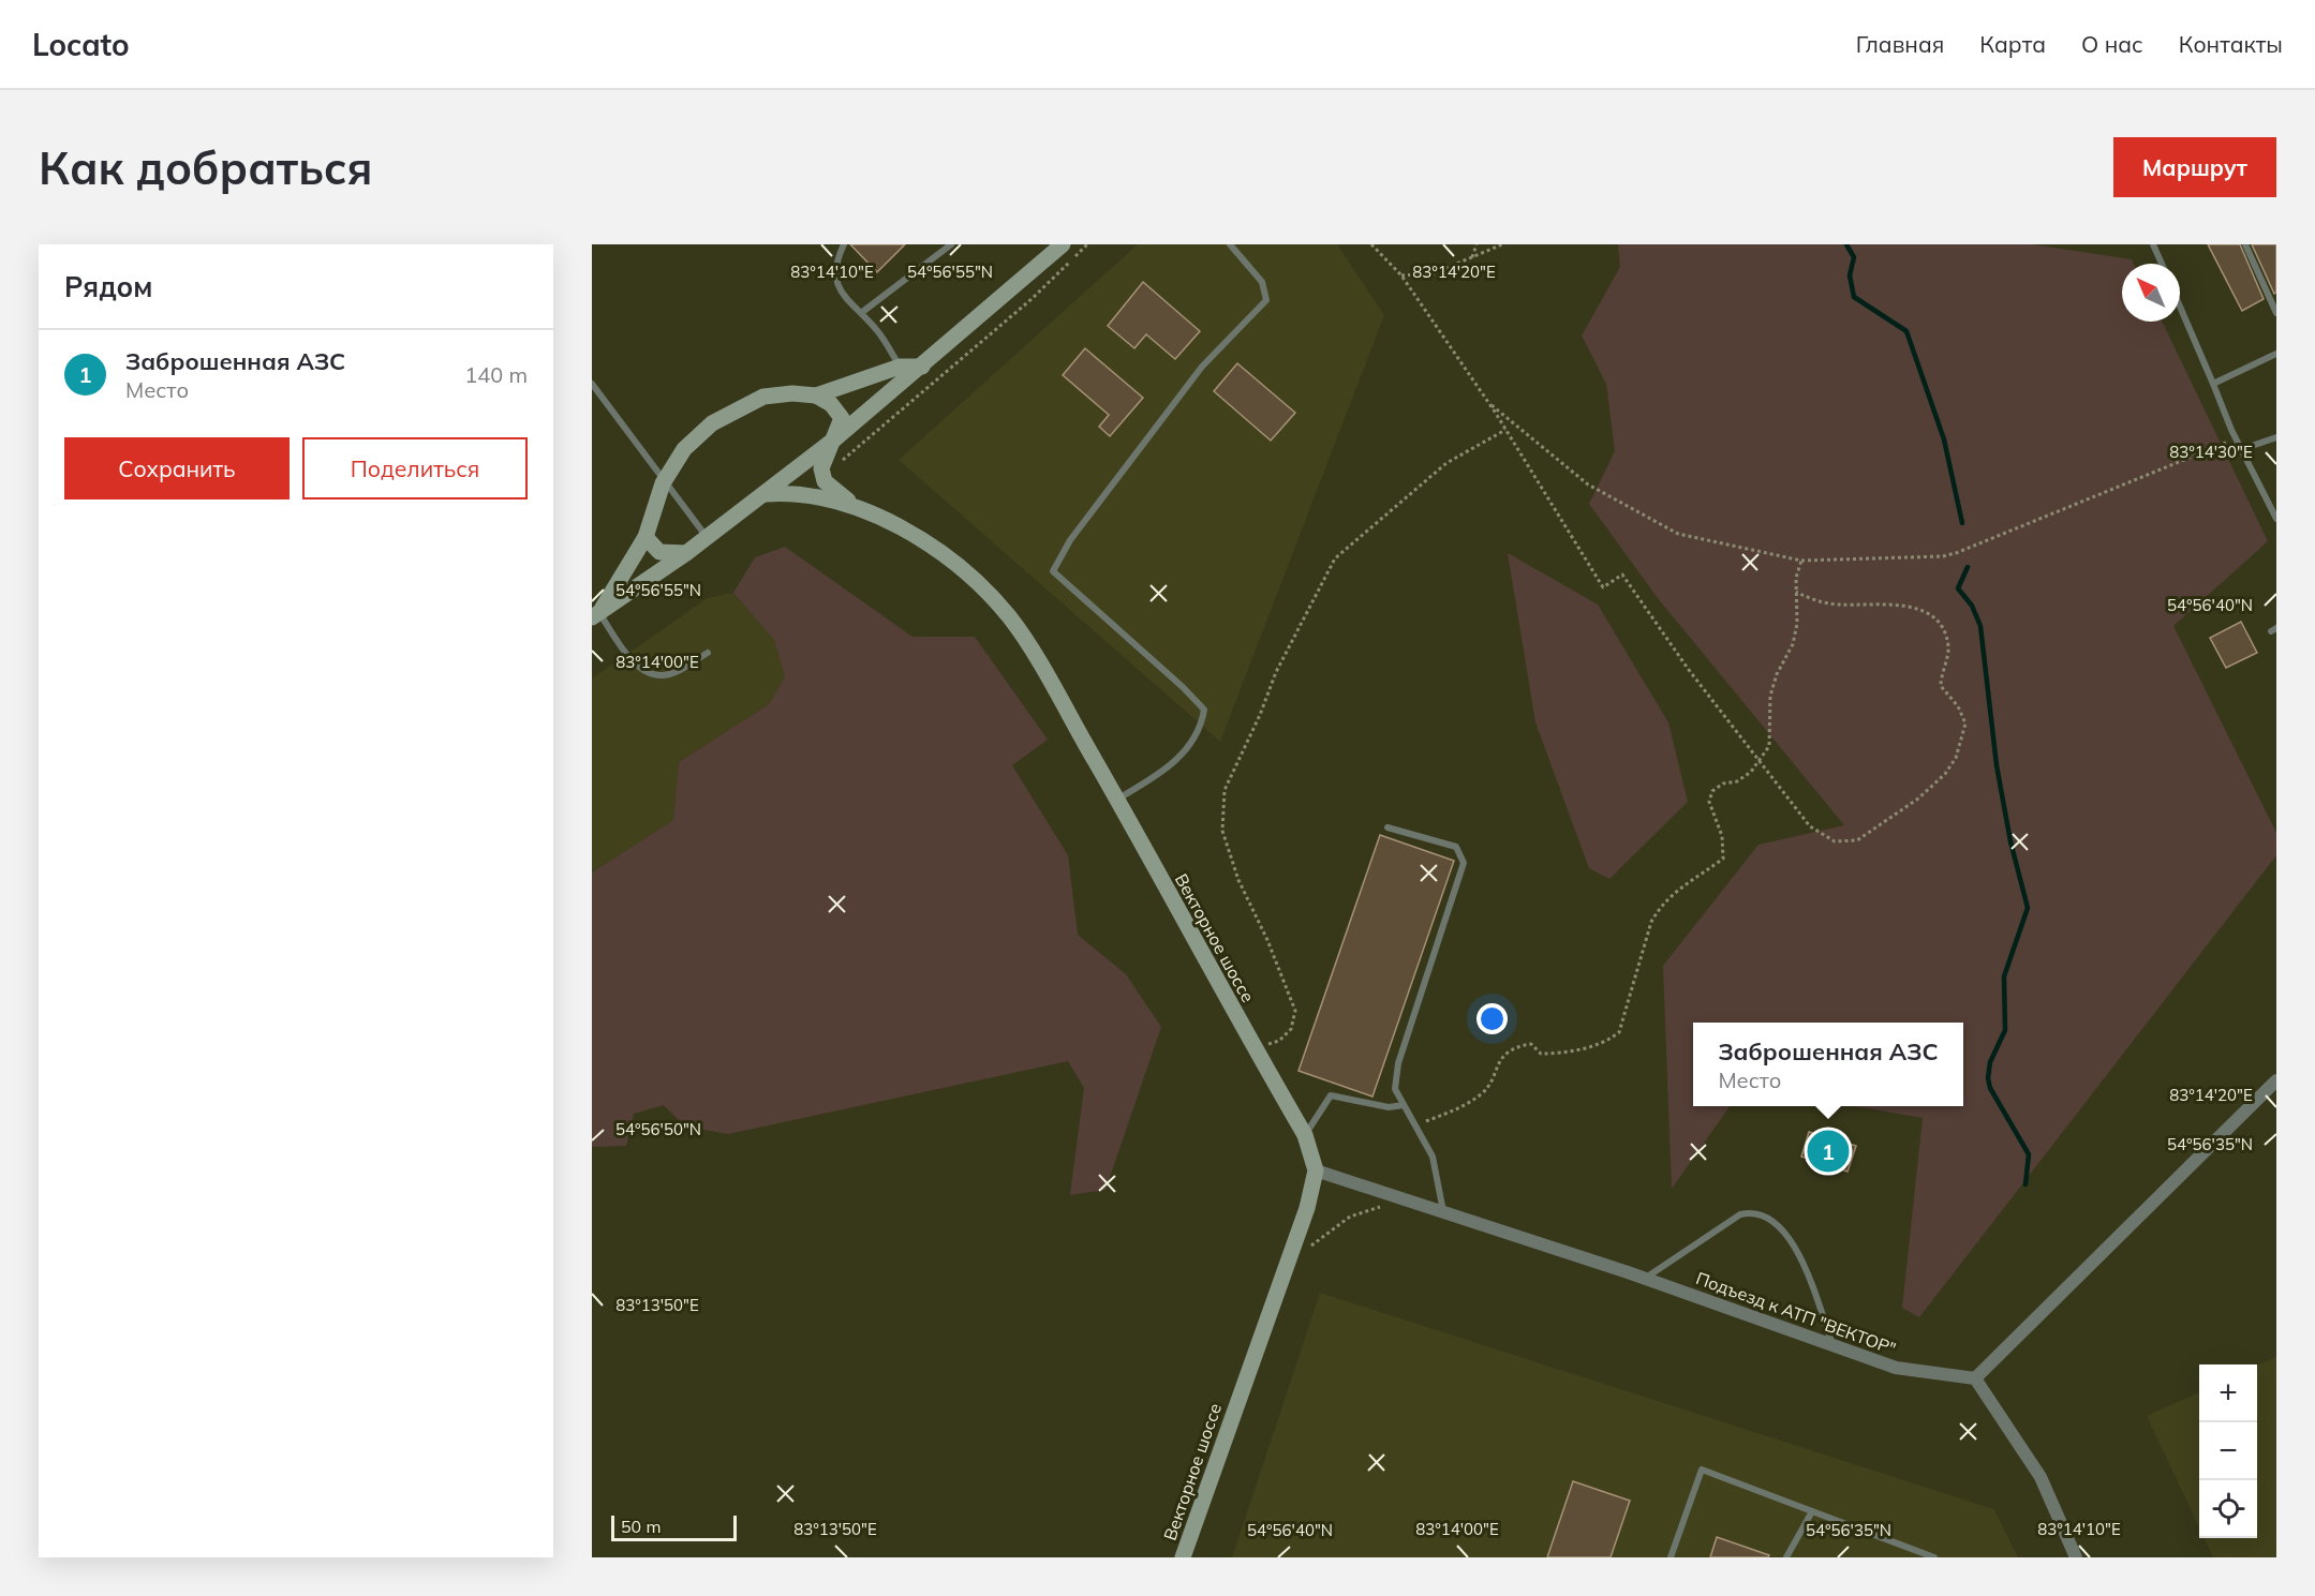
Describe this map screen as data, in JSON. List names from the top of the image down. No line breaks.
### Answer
{"streets":{"main road":["Векторное шоссе"],"street":["Подъезд к АТП \"ВЕКТОР\""]},"crossings":[["Векторное шоссе","Подъезд к АТП \"ВЕКТОР\""]],"scale_bar":"50 m","north":"top left","page":{"header":"Locato","nav":["Главная","Карта","О нас","Контакты"],"buttons":["Маршрут",["Сохранить","Поделиться"]],"title":"Как добраться","heading":"Рядом","list":[{"mark":"1","name":"Заброшенная АЗС","note":"Место","value":"140 m"}],"popup":["Заброшенная АЗС","Место"],"pins":"1","map_buttons":["+","−"],"scale":"50 m"},"coordinates":["54°56'55\"N","83°14'20\"E","83°14'10\"E","83°14'30\"E","54°56'40\"N","83°14'00\"E","54°56'50\"N","54°56'35\"N","83°13'50\"E"]}
